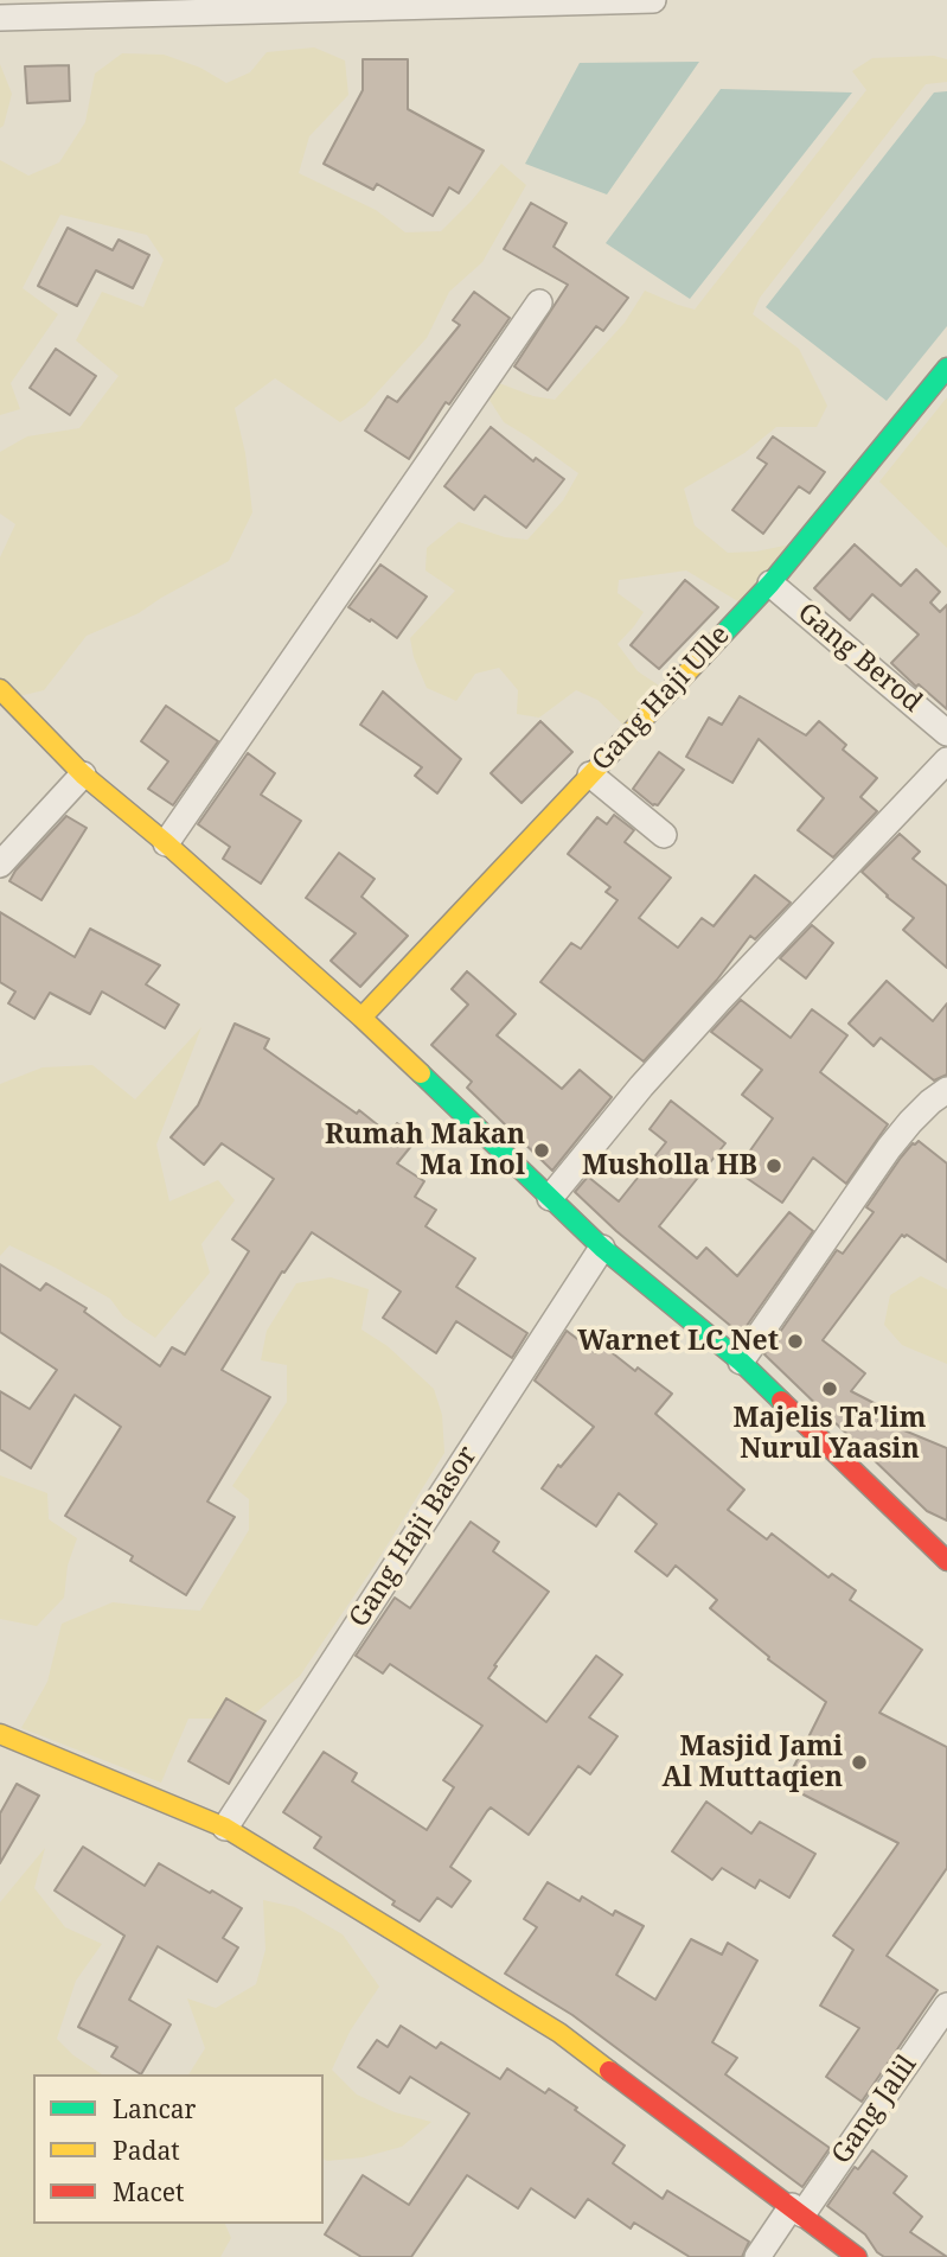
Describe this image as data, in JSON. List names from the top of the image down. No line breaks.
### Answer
{"streets":{"street":["Gang Berod","Gang Haji Ulle","Gang Haji Basor","Gang Jalil"]},"crossings":[["Gang Berod","Gang Haji Ulle"]],"places":["Rumah Makan Ma Inol","Musholla HB","Warnet LC Net","Majelis Ta'lim Nurul Yaasin","Masjid Jami Al Muttaqien"],"legend":["Lancar","Padat","Macet"]}
